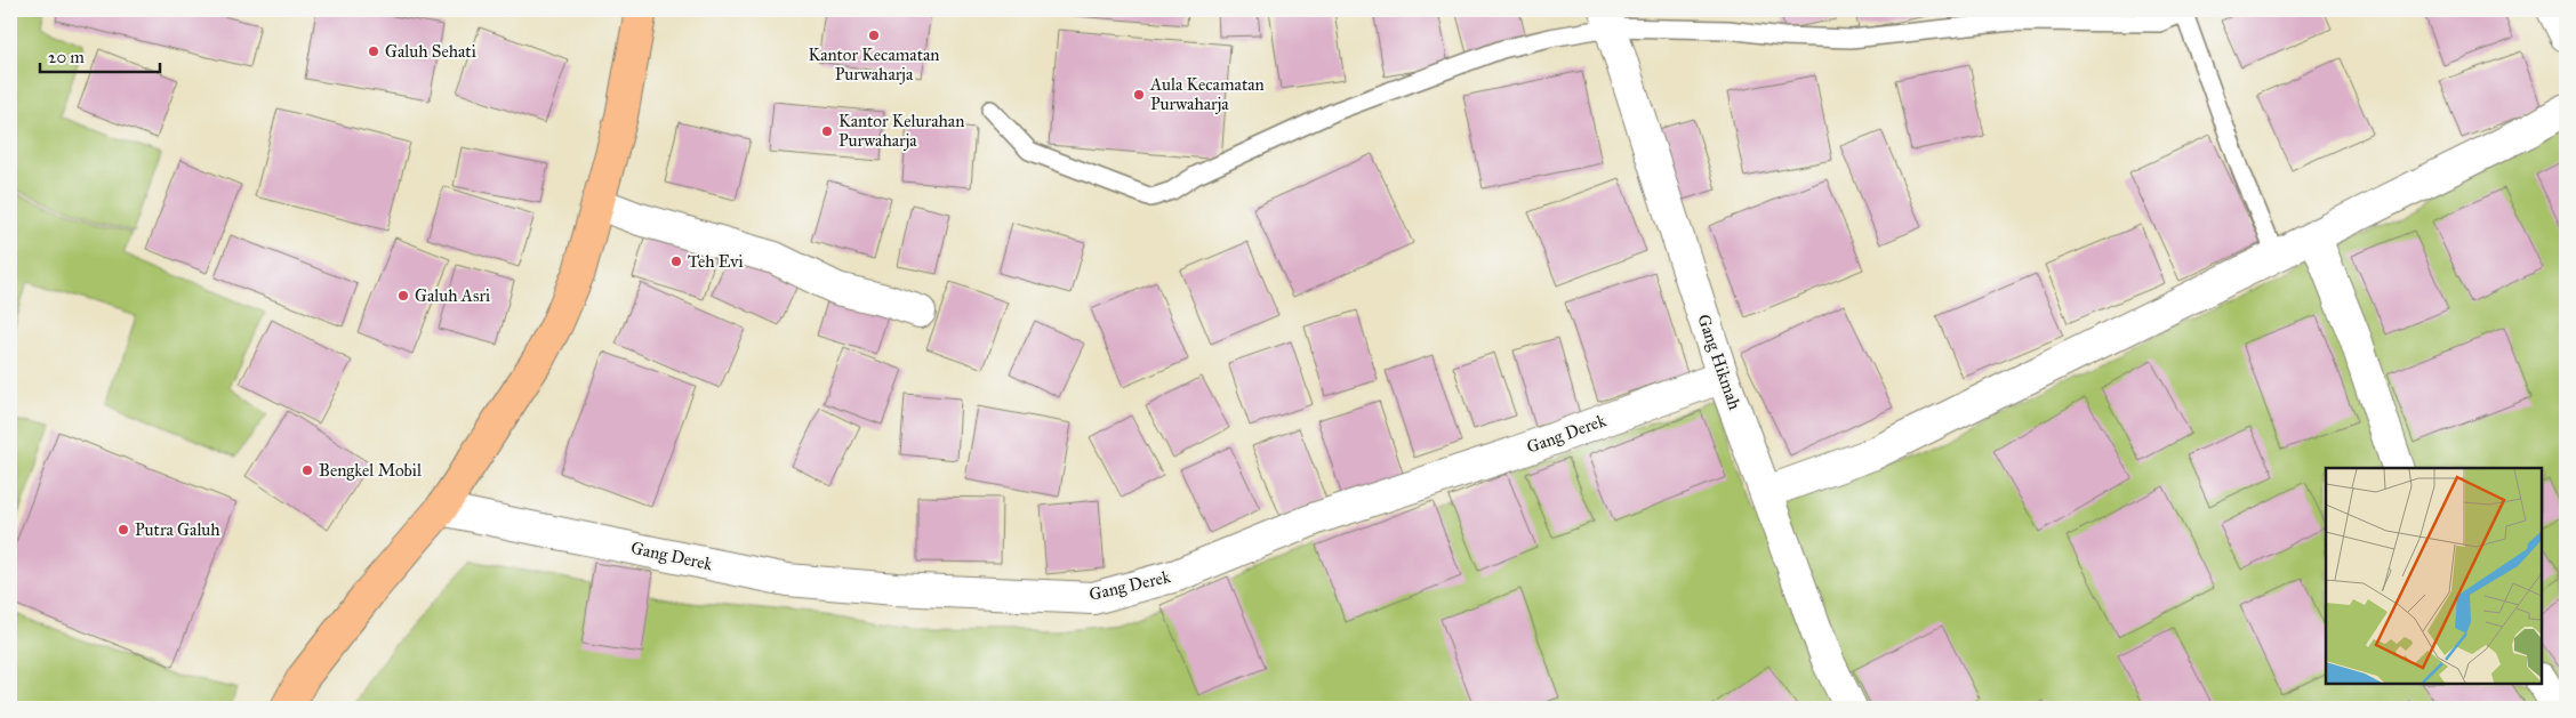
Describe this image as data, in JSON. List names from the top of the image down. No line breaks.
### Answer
{"streets":{"street":["Gang Hikmah","Gang Derek"]},"crossings":[["Gang Hikmah","Gang Derek"]],"places":["Kantor Kecamatan Purwaharja","Galuh Sehati","Aula Kecamatan Purwaharja","Kantor Kelurahan Purwaharja","Teh Evi","Galuh Asri","Bengkel Mobil","Putra Galuh"],"scale_bar":"20 m"}
